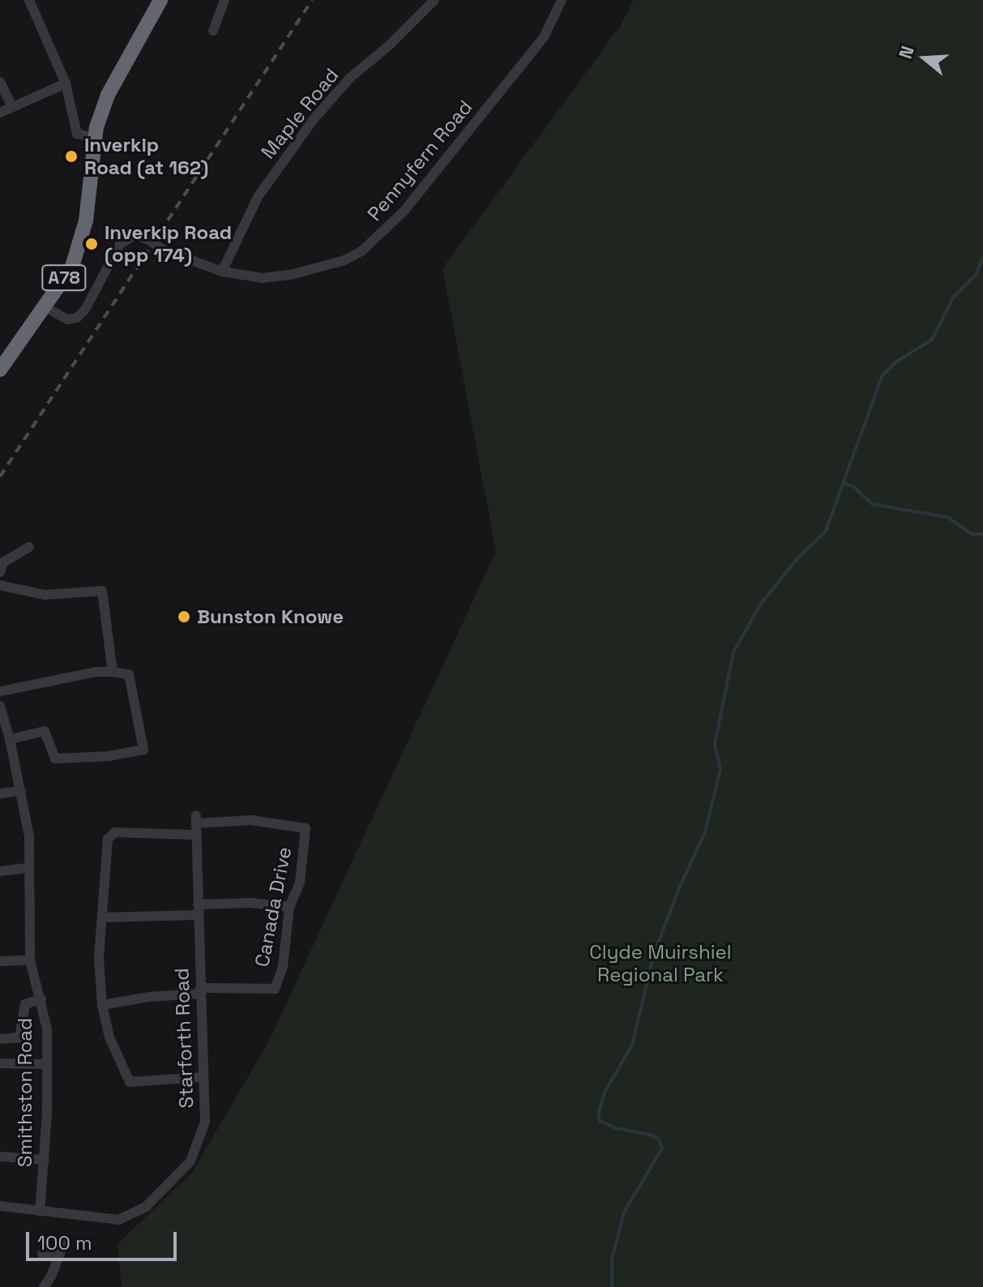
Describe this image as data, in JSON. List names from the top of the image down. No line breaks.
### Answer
{"streets":{"highway":["A78"],"street":["Maple Road","Pennyfern Road","Canada Drive","Starforth Road","Smithston Road"]},"crossings":[["Maple Road","Pennyfern Road"],["Pennyfern Road","A78"],["Canada Drive","Starforth Road"],["Starforth Road","Smithston Road"]],"parks":["Clyde Muirshiel Regional Park"],"places":["Inverkip Road (at 162)","Inverkip Road (opp 174)","Bunston Knowe"],"scale_bar":"100 m","north":"left"}
